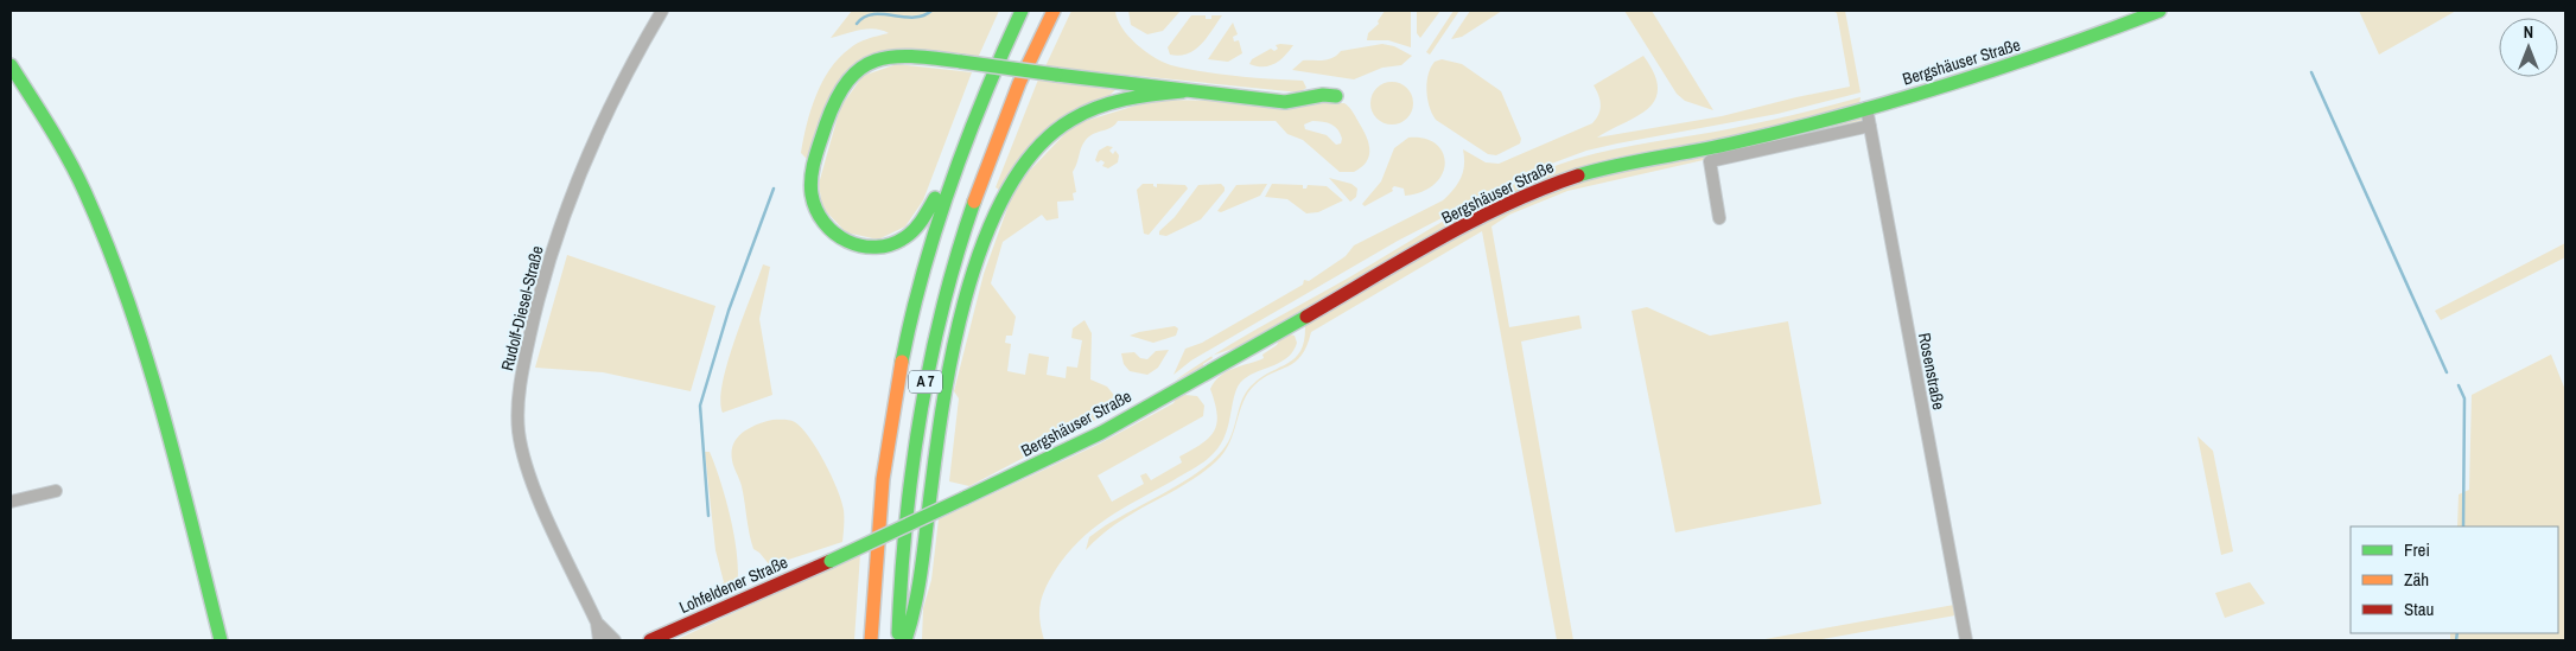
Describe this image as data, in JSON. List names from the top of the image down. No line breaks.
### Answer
{"streets":{"main road":["Bergshäuser Straße","A 7","Lohfeldener Straße"],"street":["Rudolf-Diesel-Straße","Rosenstraße"]},"crossings":[["Bergshäuser Straße","Rosenstraße"],["Bergshäuser Straße","Lohfeldener Straße"]],"legend":["Frei","Zäh","Stau"],"north":"top"}
